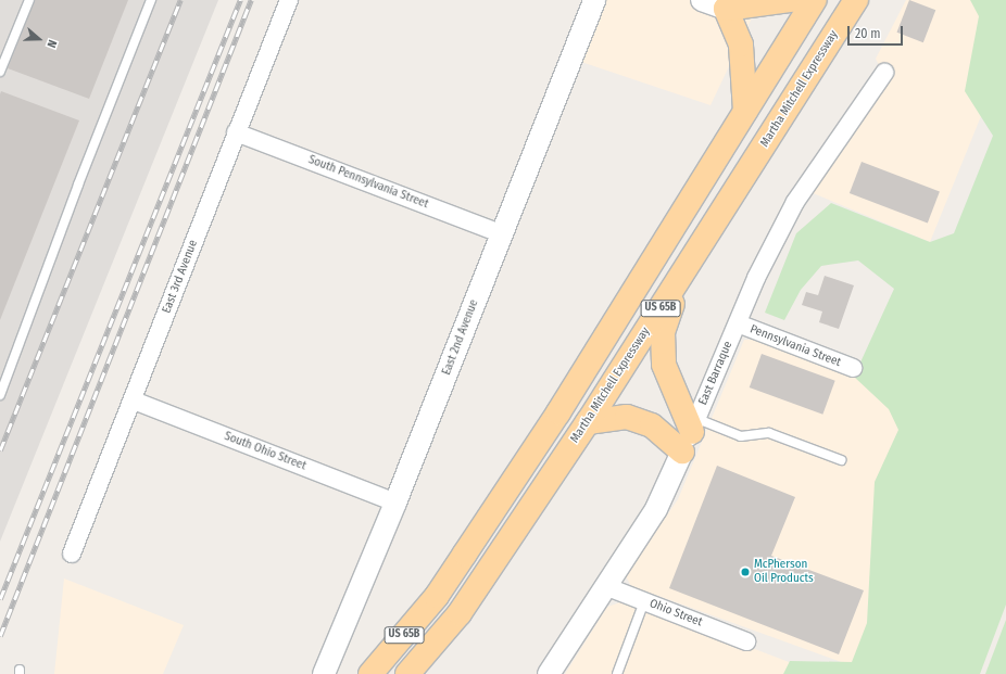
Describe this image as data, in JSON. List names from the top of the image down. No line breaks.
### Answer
{"streets":{"highway":["Martha Mitchell Expressway","US 65B"],"street":["South Pennsylvania Street","East 3rd Avenue","East 2nd Avenue","Pennsylvania Street","East Barraque","South Ohio Street","Ohio Street"]},"crossings":[["South Pennsylvania Street","East 3rd Avenue"],["South Pennsylvania Street","East 2nd Avenue"],["East 3rd Avenue","South Ohio Street"],["East 2nd Avenue","South Ohio Street"],["Pennsylvania Street","East Barraque"],["East Barraque","Ohio Street"]],"places":["McPherson Oil Products"],"scale_bar":"20 m","north":"right"}
